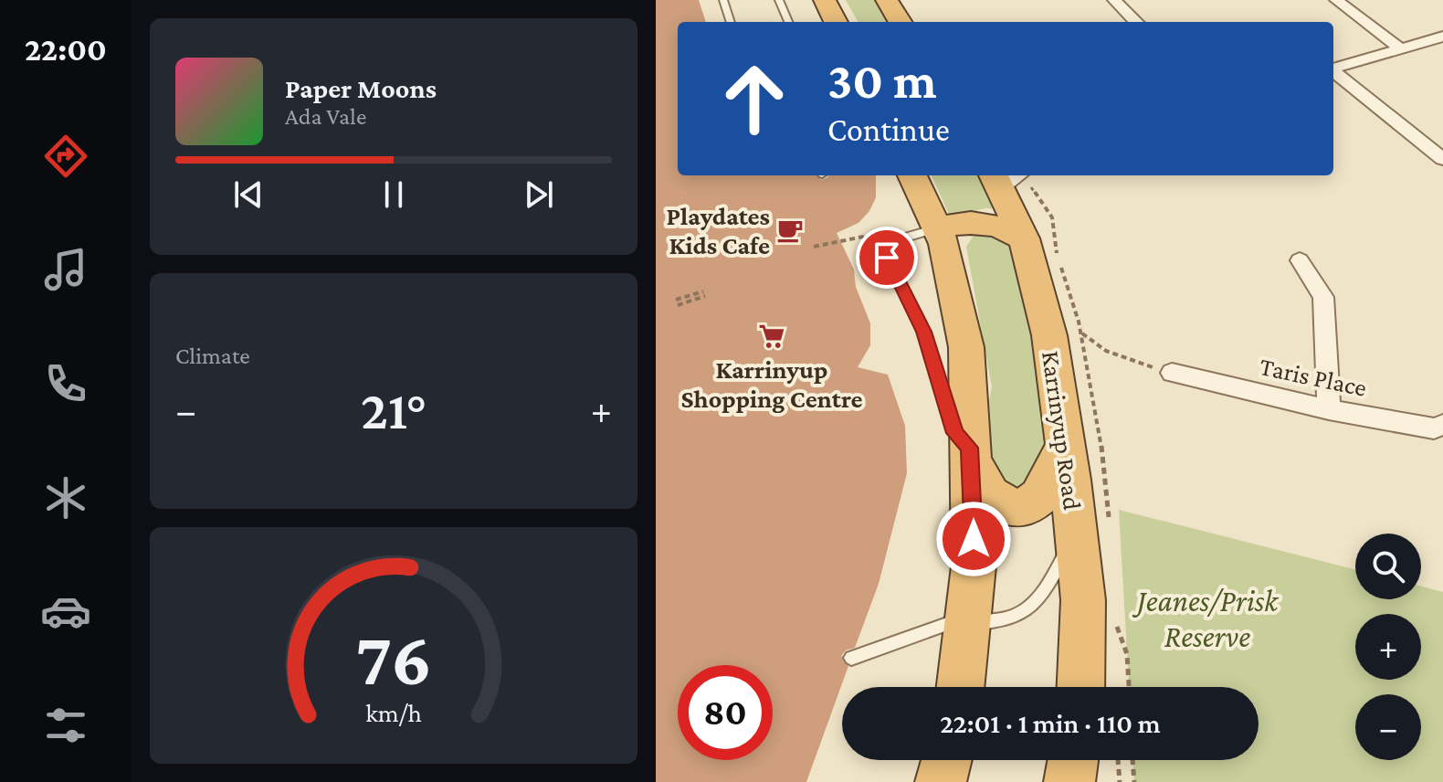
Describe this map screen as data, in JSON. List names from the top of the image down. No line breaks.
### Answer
{"streets":{"highway":["Karrinyup Road"],"street":["Taris Place"]},"parks":["Jeanes/Prisk Reserve"],"places":{"cafe":["Playdates Kids Cafe"],"supermarket":["Karrinyup Shopping Centre"]},"page":{"tabs":"22:00","turn":["30 m","Continue"],"song":["Paper Moons","Ada Vale"],"tile":"Climate","heat":["−","21°","+"],"map_buttons":["+","−"],"limit":"80","trip":"22:01 · 1 min · 110 m","gauge":["76","km/h"]}}
